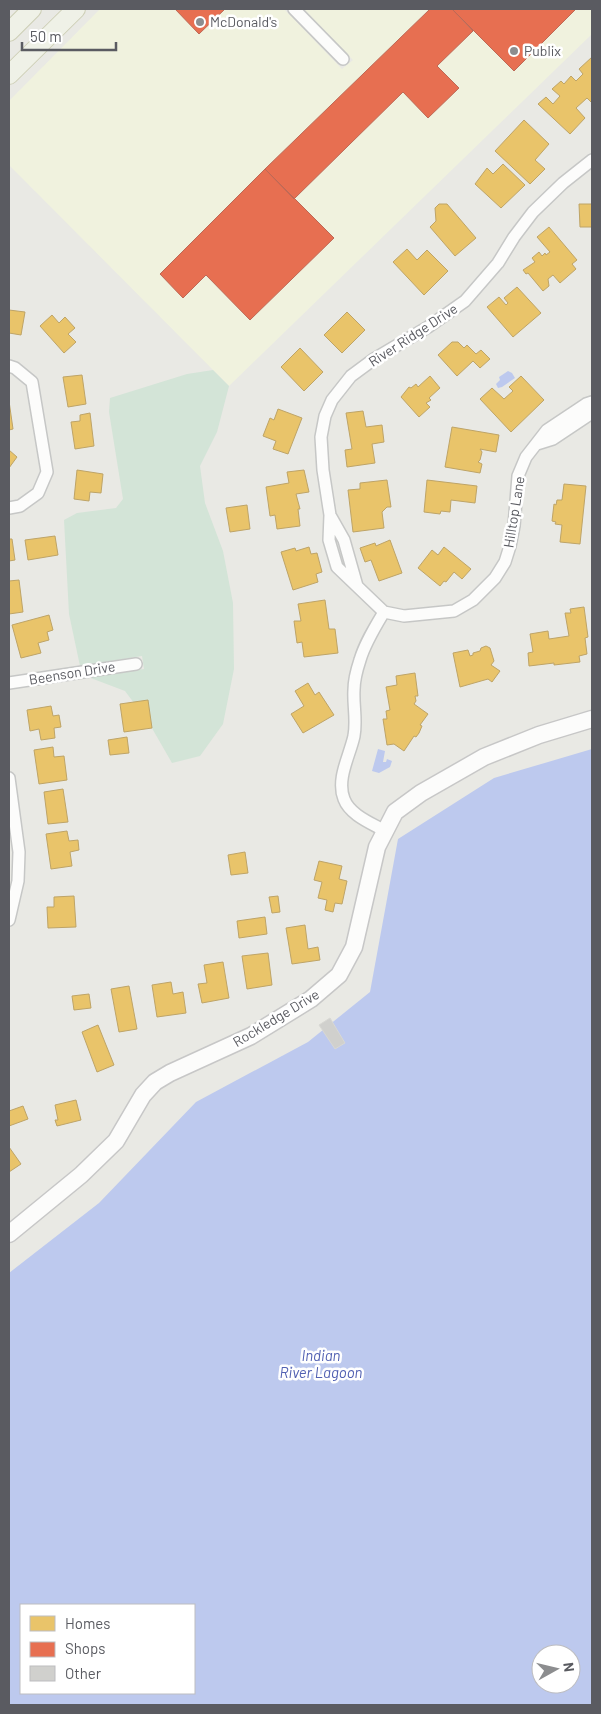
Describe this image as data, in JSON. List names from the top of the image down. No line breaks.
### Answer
{"streets":{"street":["River Ridge Drive","Hilltop Lane","Beenson Drive","Rockledge Drive"]},"crossings":[["River Ridge Drive","Hilltop Lane"]],"water":["Indian River Lagoon"],"places":["McDonald's","Publix"],"legend":["Homes","Shops","Other"],"scale_bar":"50 m","north":"right"}
